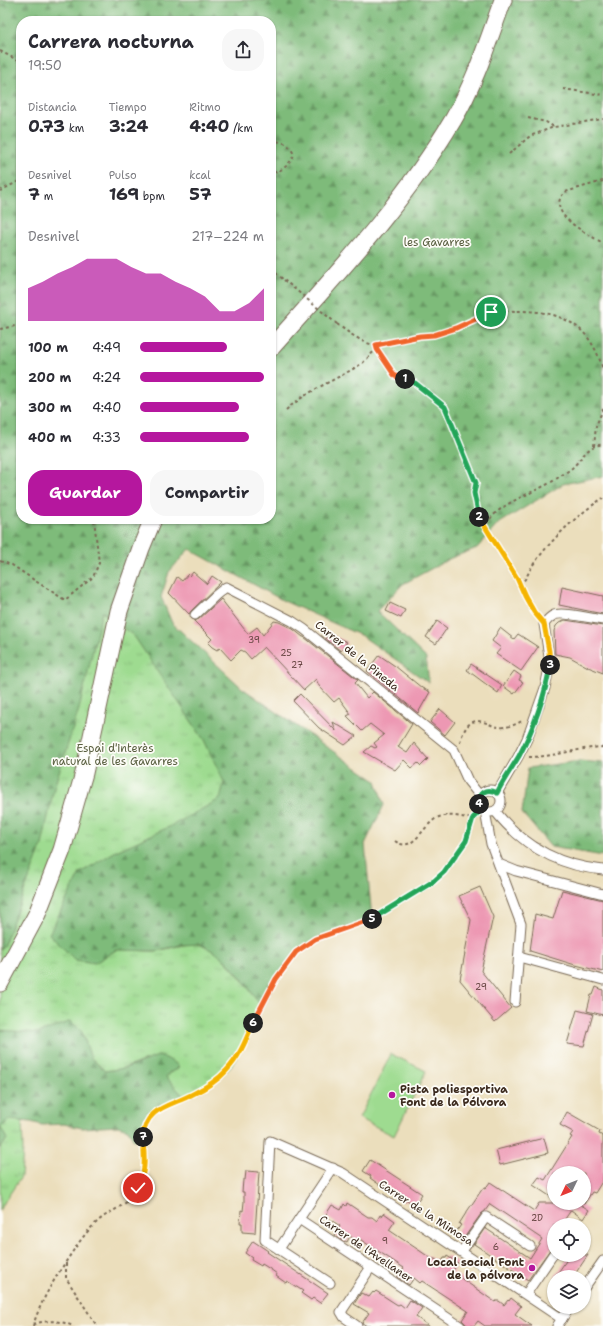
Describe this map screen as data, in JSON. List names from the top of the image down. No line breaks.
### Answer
{"streets":{"street":["Carrer de la Pineda","Carrer de la Mimosa","Carrer de l'Avellaner"]},"parks":["les Gavarres","Espai d'interès natural de les Gavarres"],"places":["Pista poliesportiva Font de la Pólvora","Local social Font de la pólvora"],"house_numbers":["39","25","27","29","2D","9","6"],"north":"bottom left","page":{"heading":["Carrera nocturna","19:50"],"stats":[["Distancia","0.73 km"],["Tiempo","3:24"],["Ritmo","4:40 /km"],["Desnivel","7 m"],["Pulso","169 bpm"],["kcal","57"]],"chart":["Desnivel","217–224 m"],"list":[{"name":"100 m","note":"4:49"},{"name":"200 m","note":"4:24"},{"name":"300 m","note":"4:40"},{"name":"400 m","note":"4:33"}],"pins":["1","2","3","4","5","6","7"],"buttons":["Guardar","Compartir"]}}
